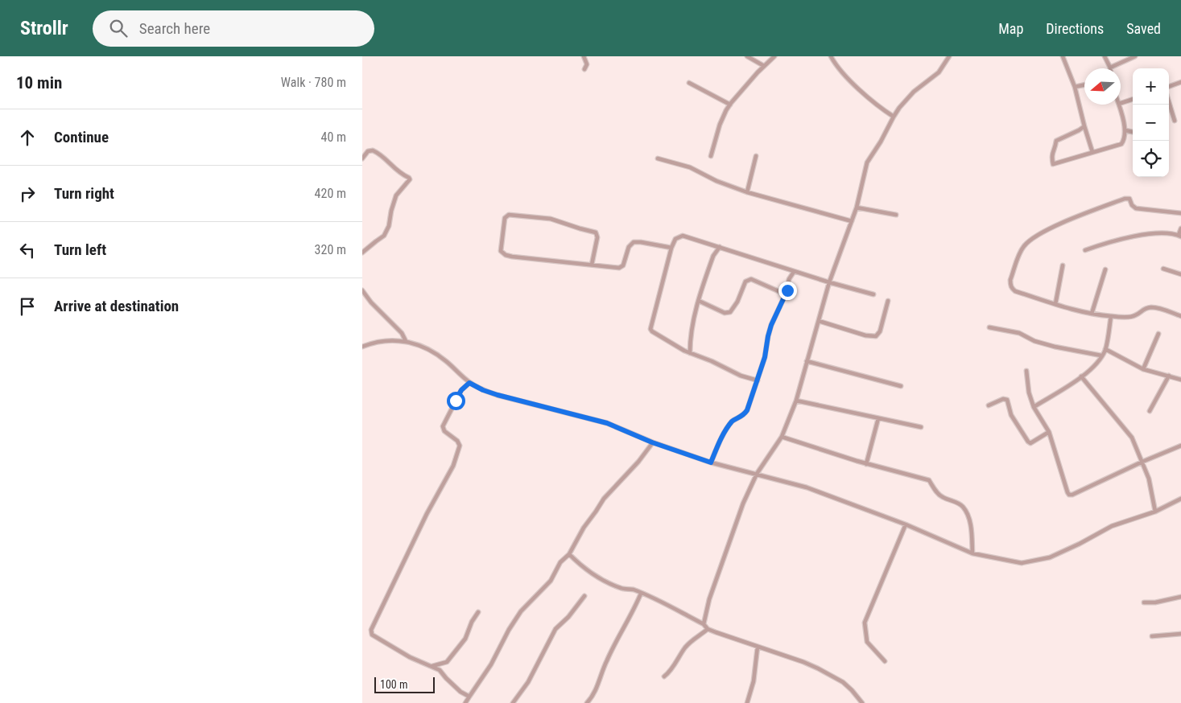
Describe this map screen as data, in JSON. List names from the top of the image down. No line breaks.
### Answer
{"scale_bar":"100 m","north":"left","page":{"header":"Strollr","search":"Search here","nav":["Map","Directions","Saved"],"heading":["10 min","Walk · 780 m"],"map_buttons":["+","−"],"list":[["Continue","40 m"],["Turn right","420 m"],["Turn left","320 m"],"Arrive at destination"],"scale":"100 m"}}
